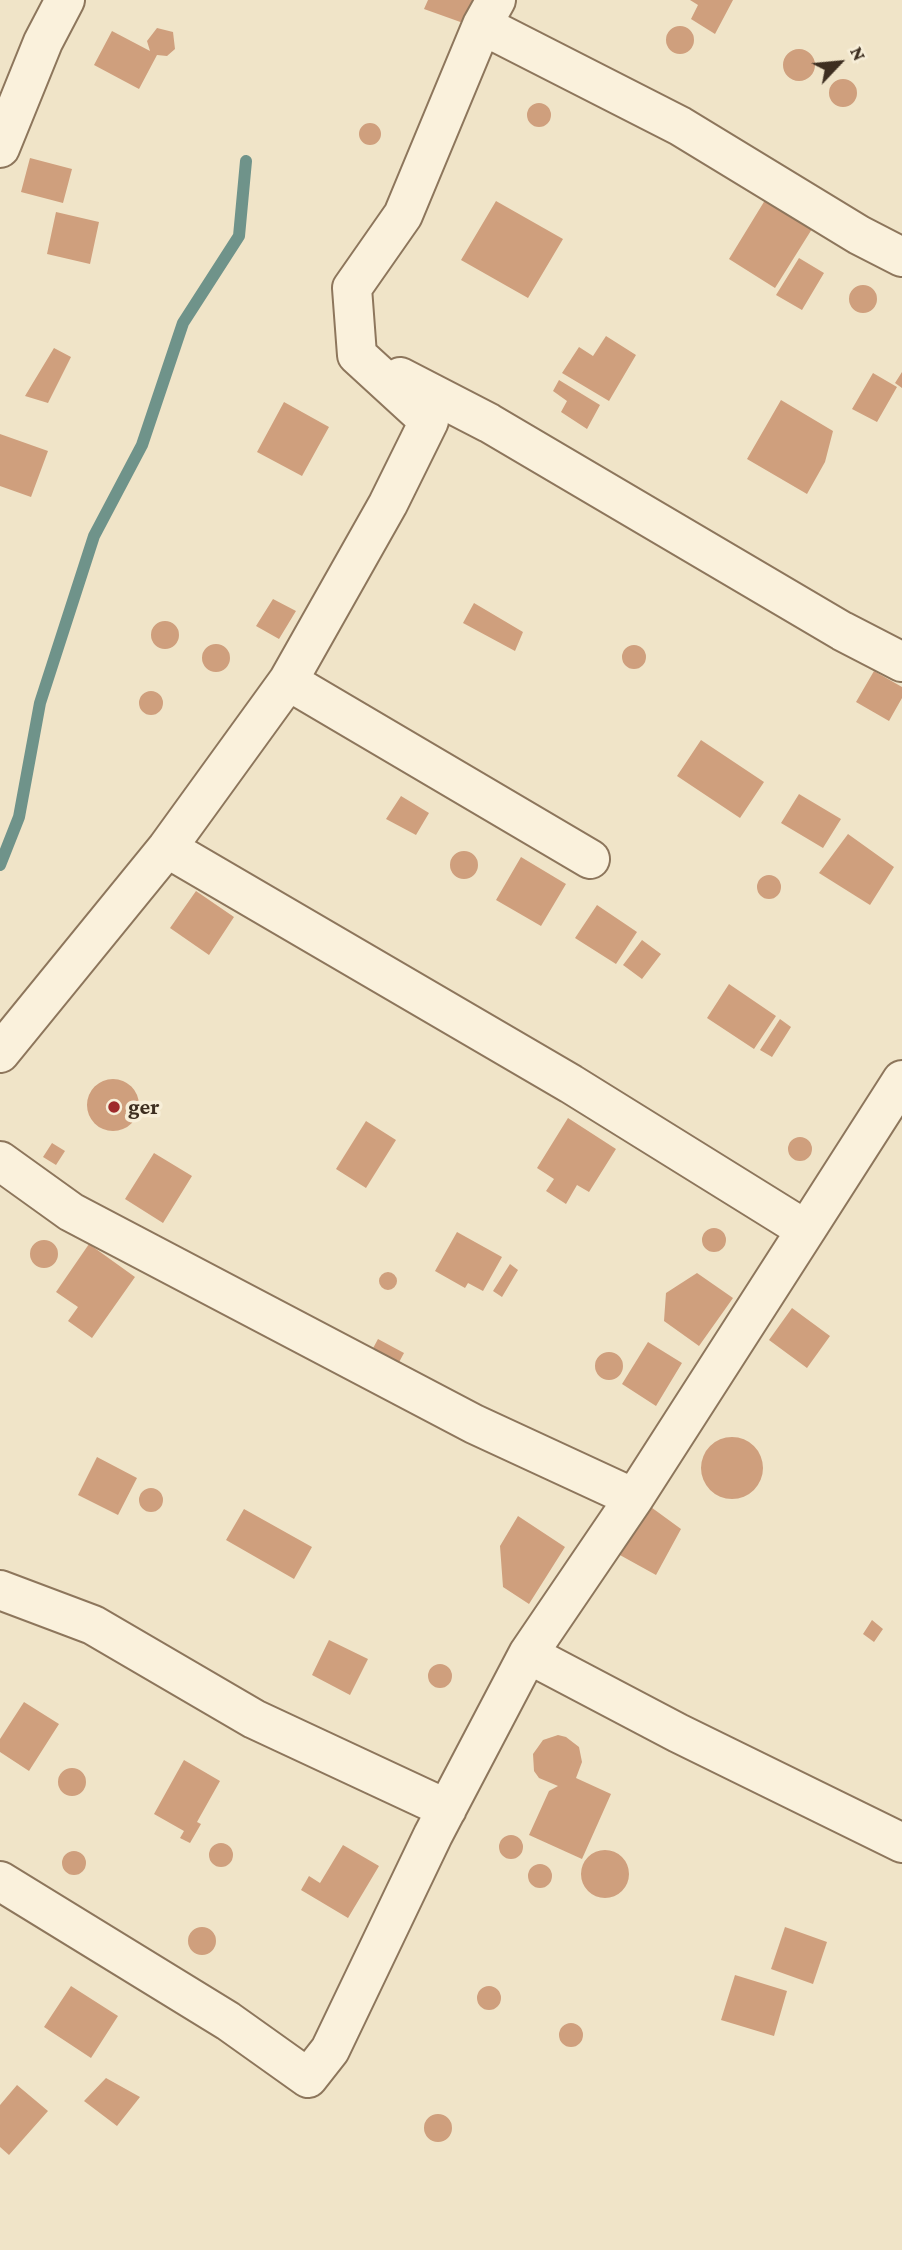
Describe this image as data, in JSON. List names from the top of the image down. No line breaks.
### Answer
{"places":["ger"],"north":"top right"}
